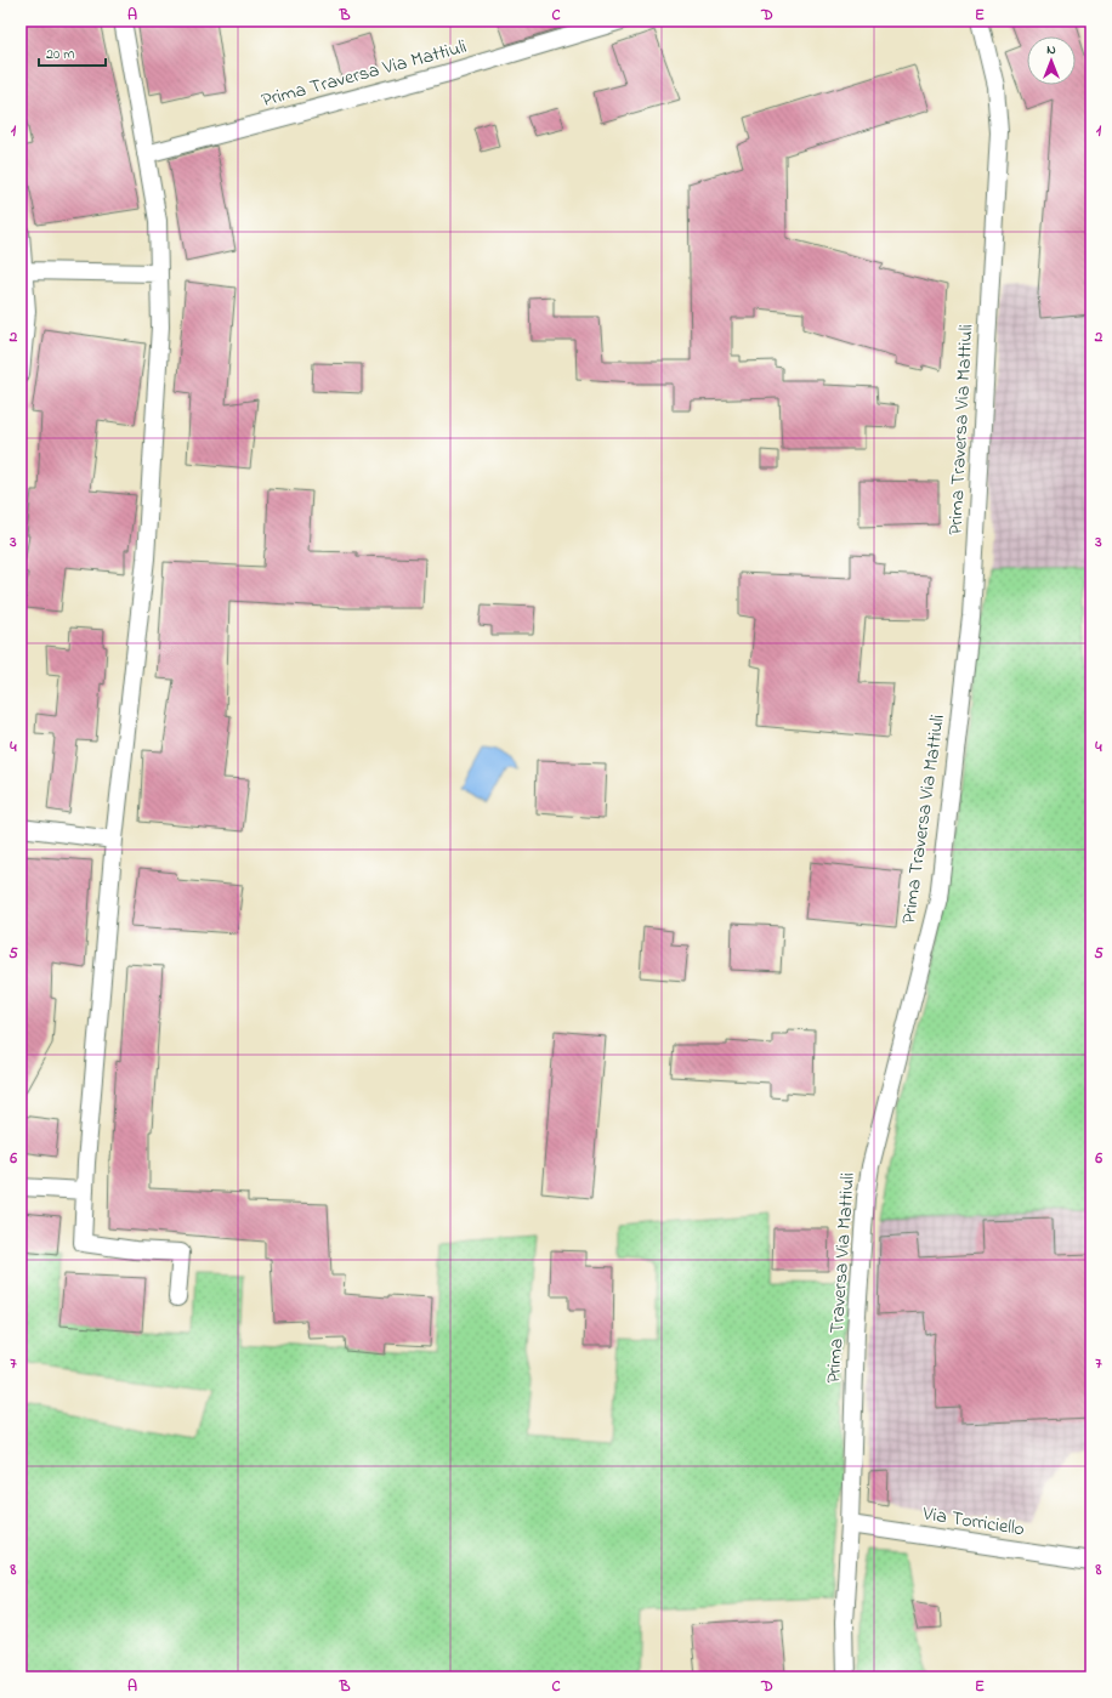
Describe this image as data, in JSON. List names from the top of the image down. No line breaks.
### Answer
{"streets":{"street":["Prima Traversa Via Mattiuli","Via Torriciello"]},"crossings":[["Prima Traversa Via Mattiuli","Via Torriciello"]],"scale_bar":"20 m","north":"top","grid":{"columns":["A","B","C","D","E"],"rows":["1","2","3","4","5","6","7","8"]}}
